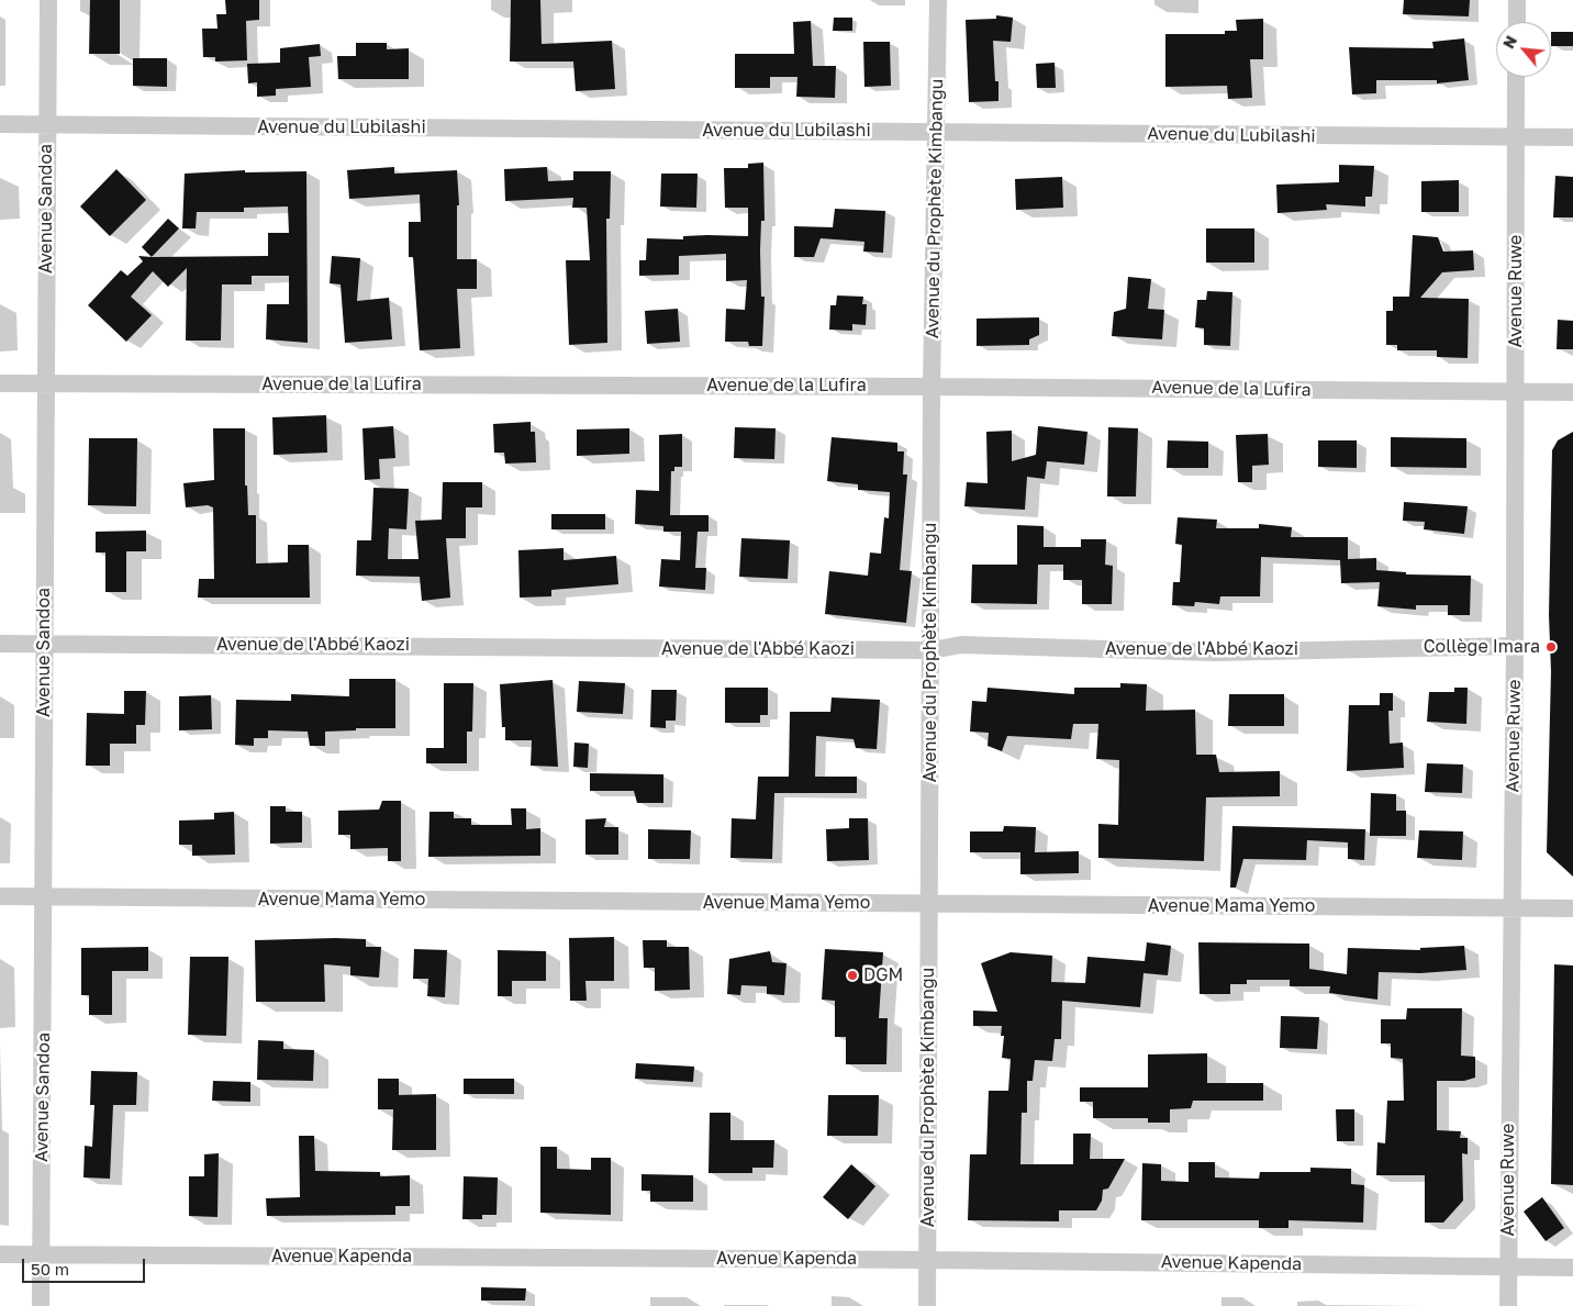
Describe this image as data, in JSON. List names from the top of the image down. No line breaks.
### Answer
{"streets":{"street":["Avenue du Lubilashi","Avenue Sandoa","Avenue du Prophète Kimbangu","Avenue Ruwe","Avenue de la Lufira","Avenue de l'Abbé Kaozi","Avenue Mama Yemo","Avenue Kapenda"]},"crossings":[["Avenue du Lubilashi","Avenue Sandoa"],["Avenue du Lubilashi","Avenue du Prophète Kimbangu"],["Avenue du Lubilashi","Avenue Ruwe"],["Avenue Sandoa","Avenue de la Lufira"],["Avenue Sandoa","Avenue de l'Abbé Kaozi"],["Avenue Sandoa","Avenue Mama Yemo"],["Avenue Sandoa","Avenue Kapenda"],["Avenue du Prophète Kimbangu","Avenue de la Lufira"],["Avenue du Prophète Kimbangu","Avenue de l'Abbé Kaozi"],["Avenue du Prophète Kimbangu","Avenue Mama Yemo"],["Avenue du Prophète Kimbangu","Avenue Kapenda"],["Avenue Ruwe","Avenue de la Lufira"],["Avenue Ruwe","Avenue de l'Abbé Kaozi"],["Avenue Ruwe","Avenue Mama Yemo"],["Avenue Ruwe","Avenue Kapenda"]],"places":["Collège Imara","DGM"],"scale_bar":"50 m","north":"top left"}
